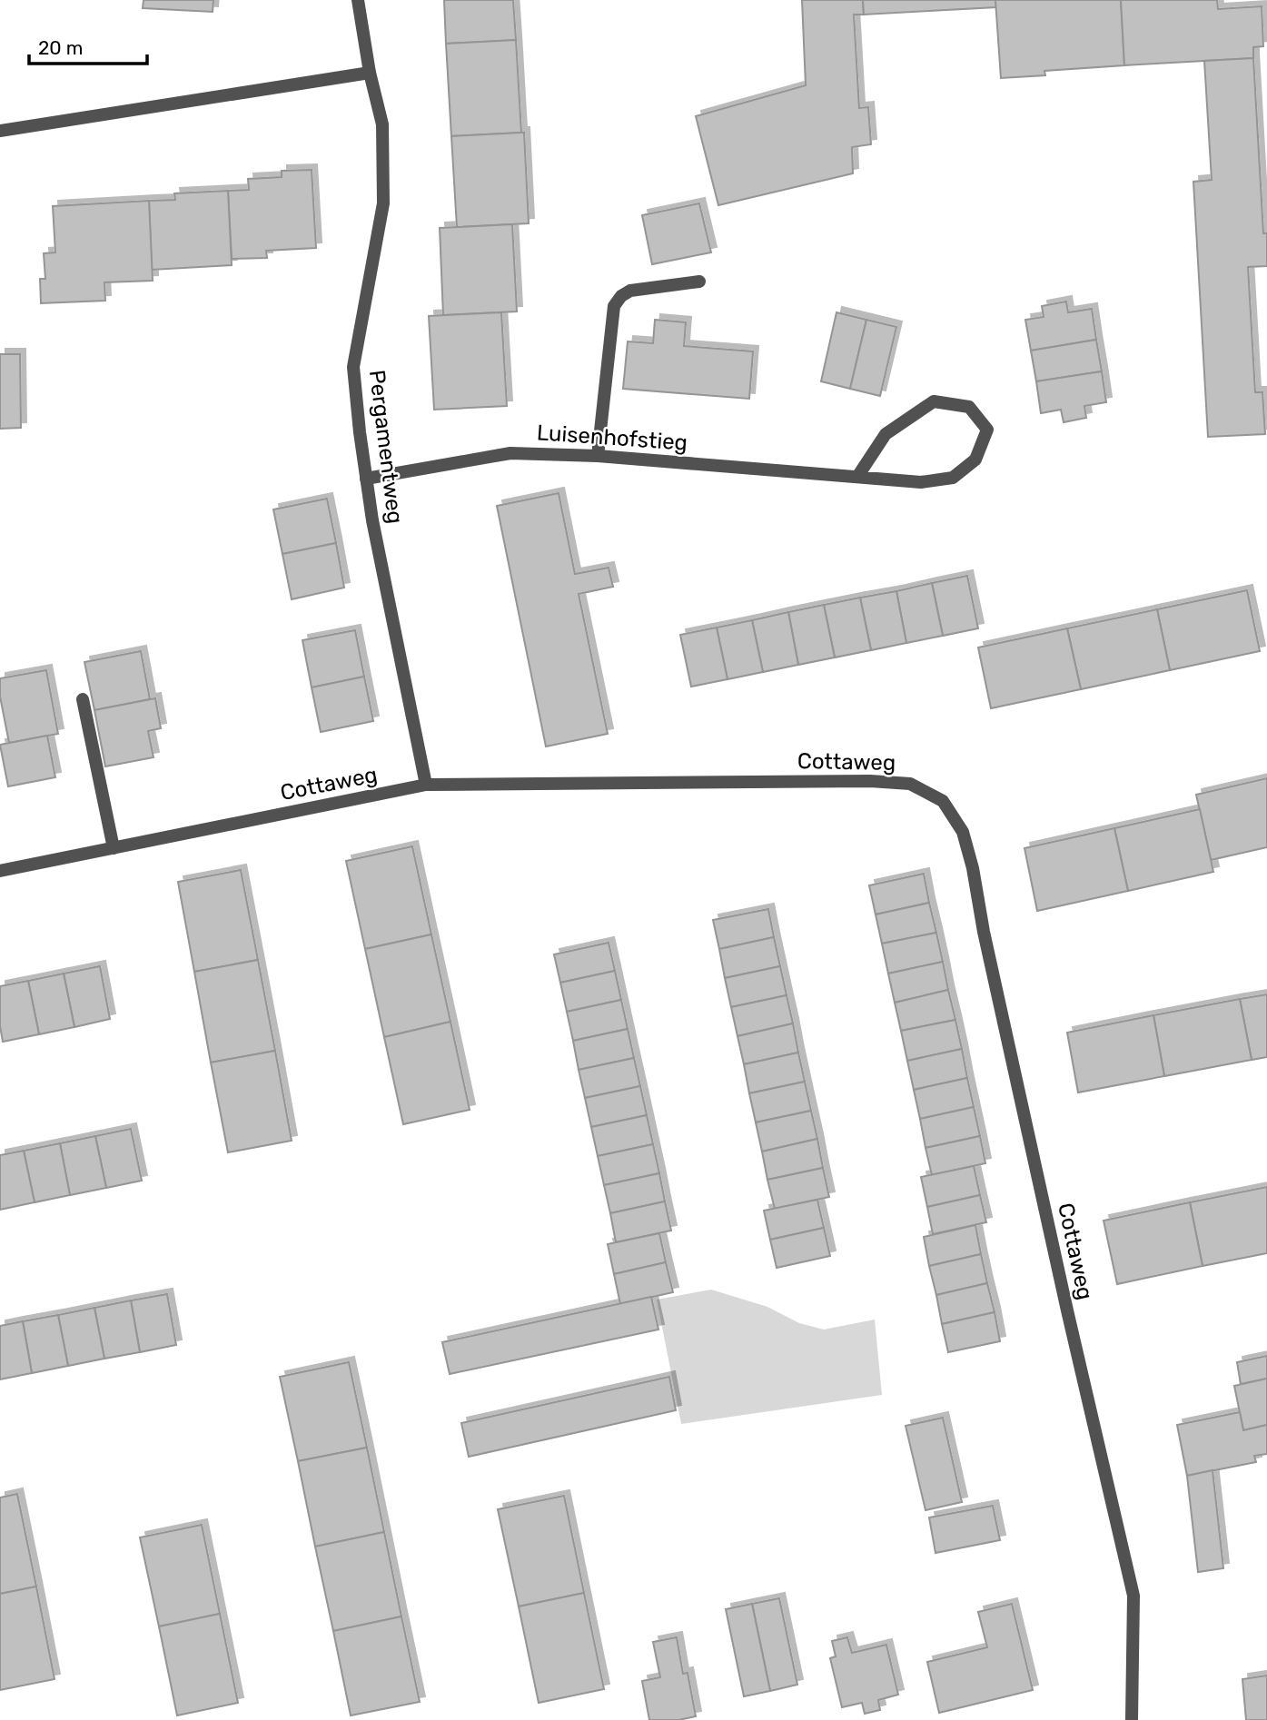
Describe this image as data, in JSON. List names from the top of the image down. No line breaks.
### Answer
{"streets":{"street":["Luisenhofstieg","Pergamentweg","Cottaweg"]},"crossings":[["Luisenhofstieg","Pergamentweg"],["Pergamentweg","Cottaweg"]],"scale_bar":"20 m"}
